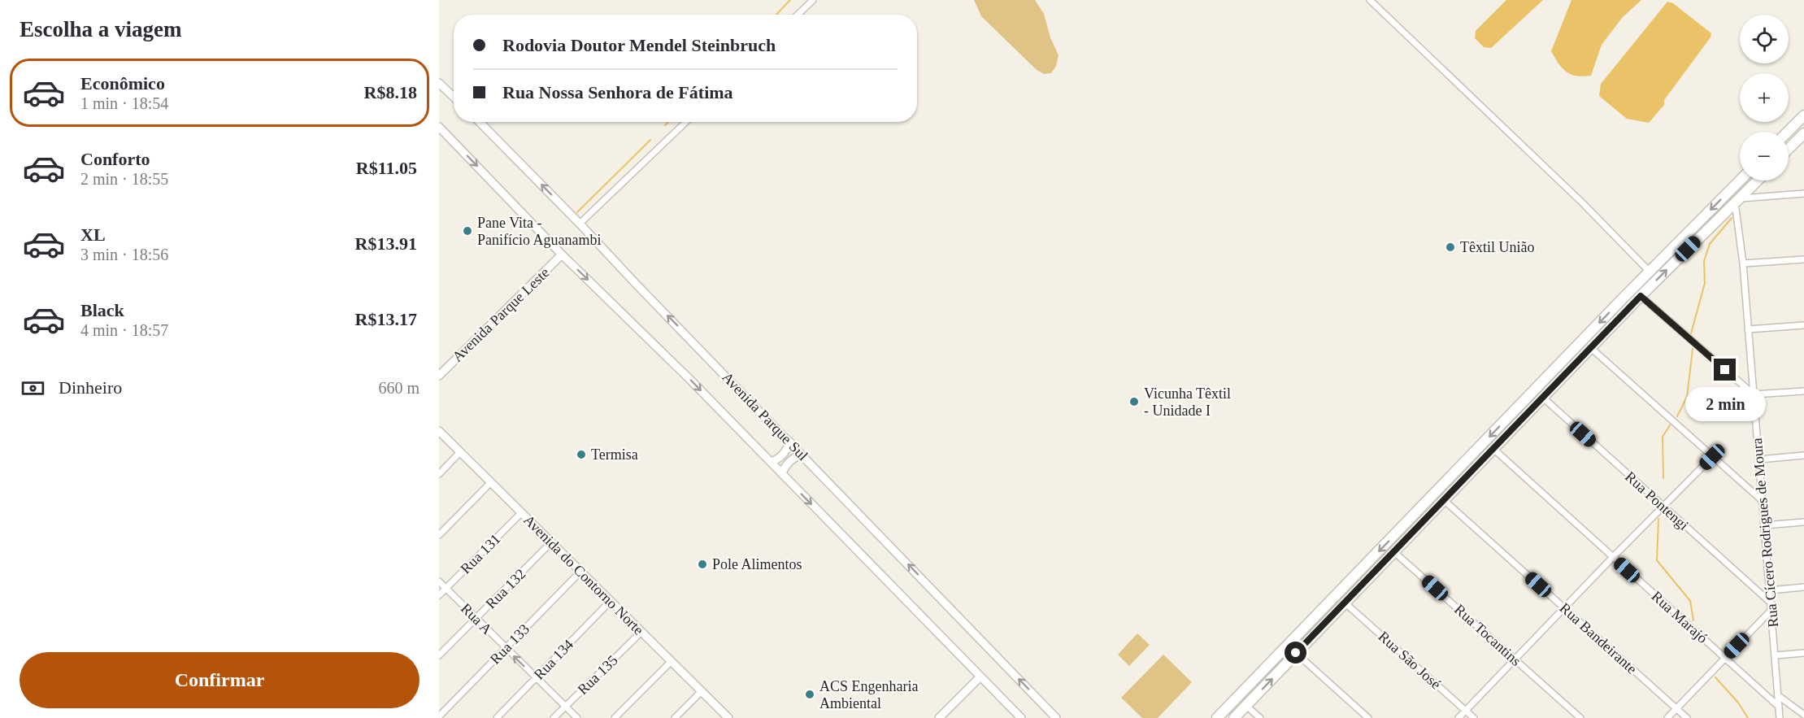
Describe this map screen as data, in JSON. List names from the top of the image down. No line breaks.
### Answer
{"streets":{"street":["Avenida Parque Leste","Avenida Parque Sul","Rua Pontengi","Rua Cícero Rodrigues de Moura","Rua 131","Avenida do Contorno Norte","Rua 132","Rua Marajó","Rua A","Rua Tocantins","Rua Bandeirante","Rua 133","Rua 134","Rua São José","Rua 135"]},"crossings":[["Avenida Parque Leste","Avenida Parque Sul"],["Rua Pontengi","Rua Cícero Rodrigues de Moura"],["Rua Cícero Rodrigues de Moura","Rua Marajó"],["Rua 131","Avenida do Contorno Norte"],["Rua 131","Rua A"],["Avenida do Contorno Norte","Rua 132"],["Avenida do Contorno Norte","Rua 133"],["Avenida do Contorno Norte","Rua 134"],["Avenida do Contorno Norte","Rua 135"],["Rua 132","Rua A"],["Rua A","Rua 133"],["Rua A","Rua 134"],["Rua A","Rua 135"]],"places":["Pane Vita - Panifício Aguanambi","Têxtil União","Vicunha Têxtil - Unidade I","Termisa","Pole Alimentos","ACS Engenharia Ambiental"],"page":{"heading":"Escolha a viagem","map_buttons":["+","−"],"banner":["Rodovia Doutor Mendel Steinbruch","Rua Nossa Senhora de Fátima"],"list":[{"name":"Econômico","note":"1 min · 18:54","value":"R$8.18"},{"name":"Conforto","note":"2 min · 18:55","value":"R$11.05"},{"name":"XL","note":"3 min · 18:56","value":"R$13.91"},{"name":"Black","note":"4 min · 18:57","value":"R$13.17"}],"pay":["Dinheiro","660 m"],"bubble":"2 min","buttons":"Confirmar"}}
